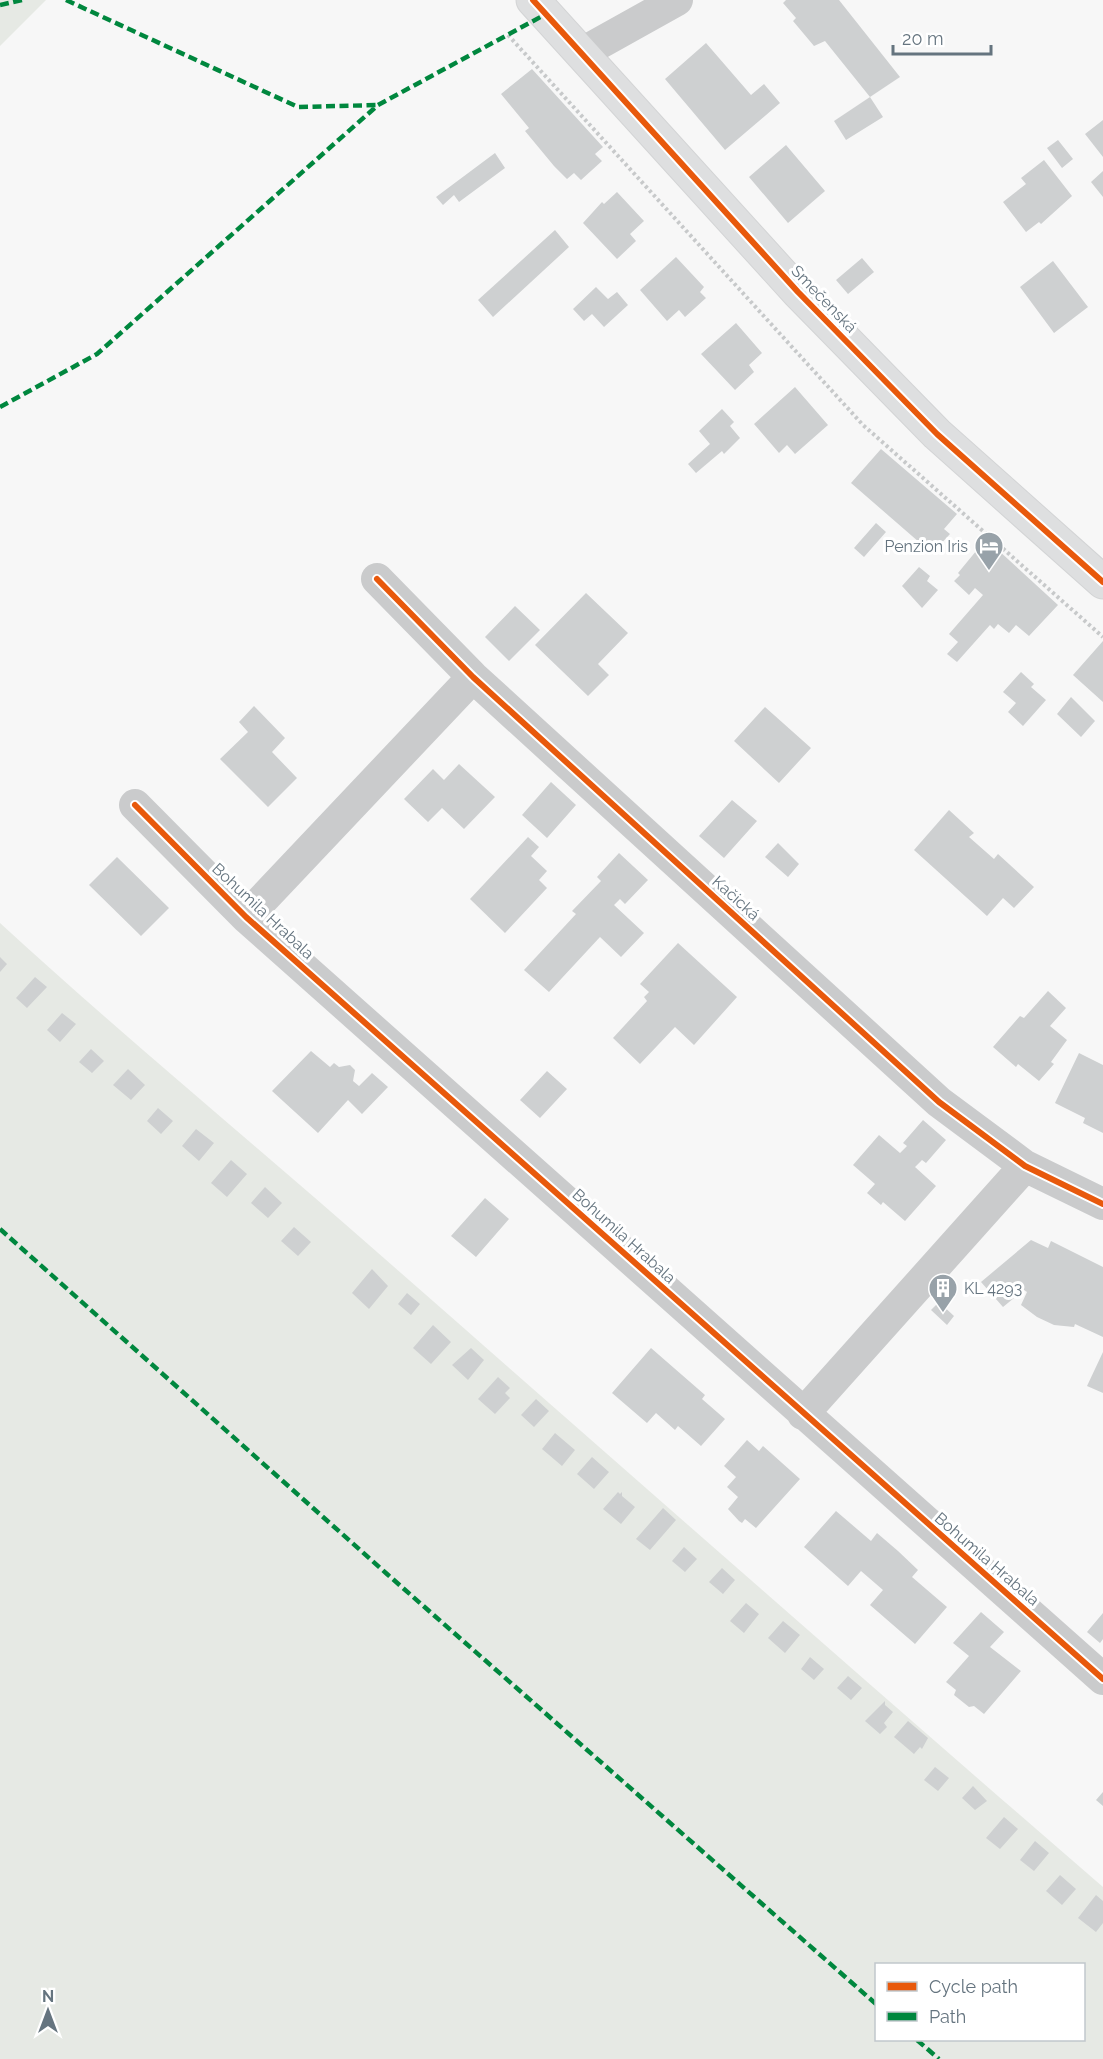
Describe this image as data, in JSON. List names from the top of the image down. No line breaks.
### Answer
{"streets":{"street":["Smečenská","Kačická","Bohumila Hrabala"]},"crossings":[["Kačická","Bohumila Hrabala"]],"places":{"hotel":["Penzion Iris"],"building":["KL 4293"]},"legend":["Cycle path","Path"],"scale_bar":"20 m","north":"top"}
